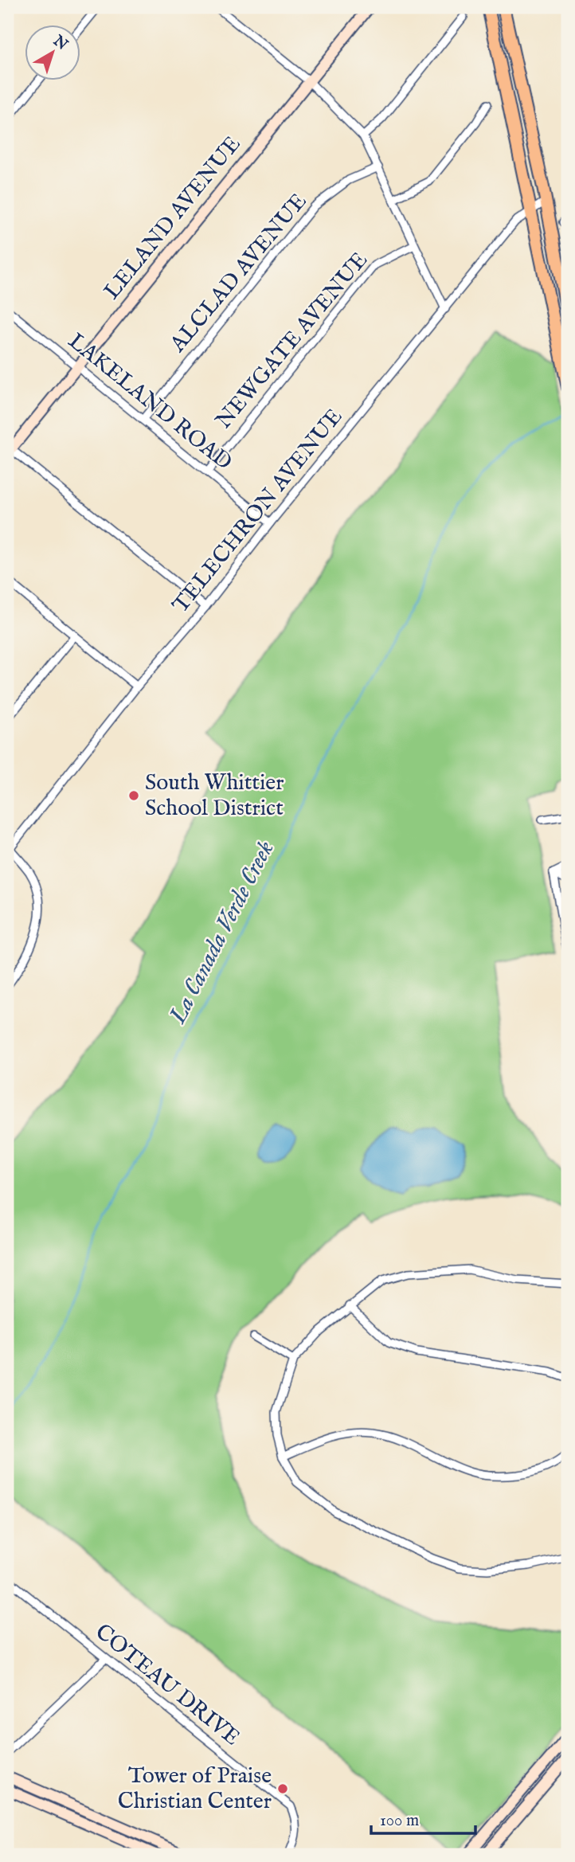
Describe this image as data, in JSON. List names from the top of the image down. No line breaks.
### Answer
{"streets":{"main road":["LELAND AVENUE"],"street":["ALCLAD AVENUE","NEWGATE AVENUE","LAKELAND ROAD","TELECHRON AVENUE","COTEAU DRIVE"]},"crossings":[["LELAND AVENUE","LAKELAND ROAD"],["ALCLAD AVENUE","LAKELAND ROAD"],["NEWGATE AVENUE","LAKELAND ROAD"],["LAKELAND ROAD","TELECHRON AVENUE"]],"water":["La Canada Verde Creek"],"places":["South Whittier School District","Tower of Praise Christian Center"],"scale_bar":"100 m","north":"top right"}
